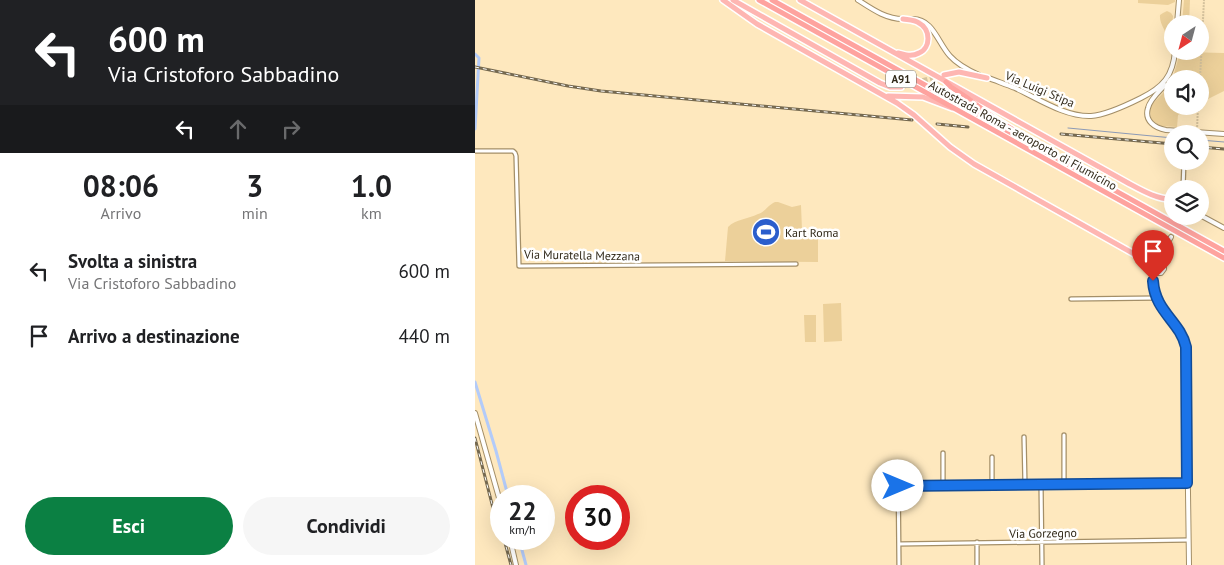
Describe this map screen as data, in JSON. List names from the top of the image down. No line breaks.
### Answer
{"streets":{"highway":["A91","Autostrada Roma - aeroporto di Fiumicino"],"street":["Via Luigi Stipa","Via Muratella Mezzana","Via Gorzegno"]},"places":{"sports":["Kart Roma"]},"north":"bottom left","page":{"turn":["600 m","Via Cristoforo Sabbadino"],"eta":["08:06","Arrivo","3","min","1.0","km"],"list":[{"name":"Svolta a sinistra","note":"Via Cristoforo Sabbadino","value":"600 m"},{"name":"Arrivo a destinazione","value":"440 m"}],"speed":"22 km/h","limit":"30","buttons":["Esci","Condividi"]}}
